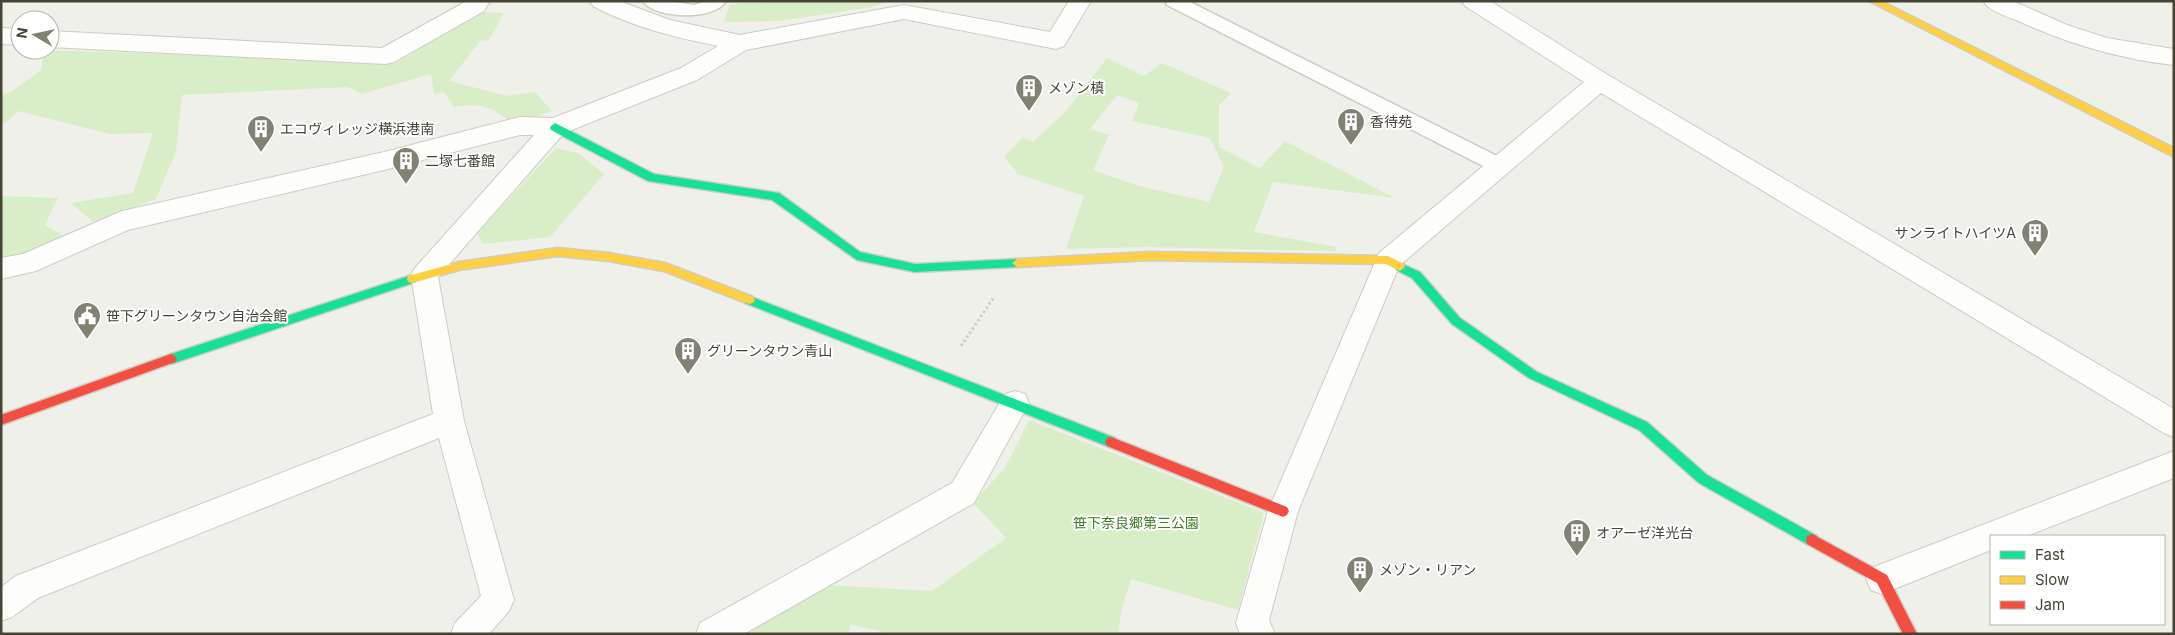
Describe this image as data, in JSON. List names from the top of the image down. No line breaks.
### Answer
{"parks":["笹下奈良郷第三公園"],"places":{"building":["メゾン槙","香待苑","エコヴィレッジ横浜港南","二塚七番館","サンライトハイツA","グリーンタウン青山","オアーゼ洋光台","メゾン・リアン"],"public building":["笹下グリーンタウン自治会館"]},"legend":["Fast","Slow","Jam"],"north":"left"}
